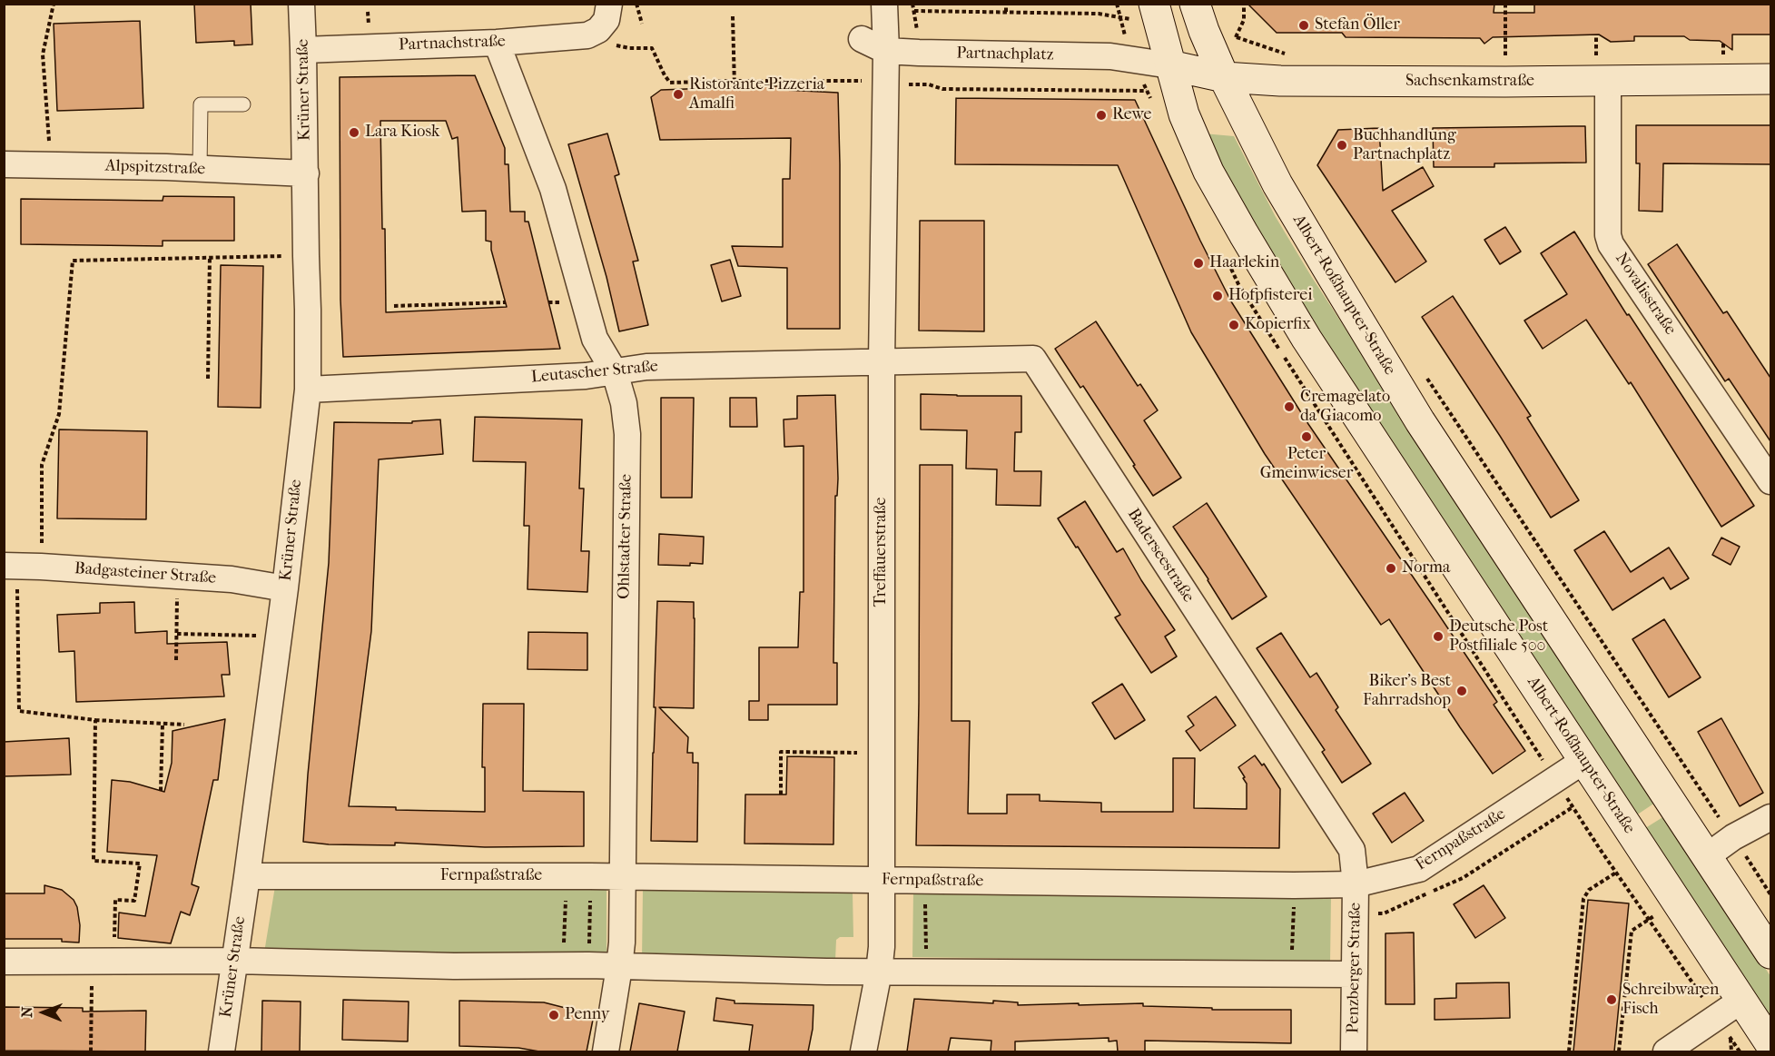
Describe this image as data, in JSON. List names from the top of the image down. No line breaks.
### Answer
{"streets":{"main road":["Sachsenkamstraße","Albert-Roßhaupter-Straße"],"street":["Partnachstraße","Partnachplatz","Krüner Straße","Alpspitzstraße","Novalisstraße","Leutascher Straße","Ohlstadter Straße","Treffauerstraße","Baderseestraße","Badgasteiner Straße","Fernpaßstraße","Penzberger Straße"]},"crossings":[["Partnachstraße","Krüner Straße"],["Partnachstraße","Ohlstadter Straße"],["Partnachplatz","Sachsenkamstraße"],["Partnachplatz","Albert-Roßhaupter-Straße"],["Partnachplatz","Treffauerstraße"],["Sachsenkamstraße","Novalisstraße"],["Sachsenkamstraße","Albert-Roßhaupter-Straße"],["Krüner Straße","Alpspitzstraße"],["Krüner Straße","Leutascher Straße"],["Krüner Straße","Badgasteiner Straße"],["Krüner Straße","Fernpaßstraße"],["Albert-Roßhaupter-Straße","Fernpaßstraße"],["Leutascher Straße","Ohlstadter Straße"],["Leutascher Straße","Treffauerstraße"],["Leutascher Straße","Baderseestraße"],["Ohlstadter Straße","Fernpaßstraße"],["Treffauerstraße","Baderseestraße"],["Treffauerstraße","Fernpaßstraße"],["Baderseestraße","Fernpaßstraße"],["Baderseestraße","Penzberger Straße"],["Fernpaßstraße","Penzberger Straße"]],"places":["Stefan Öller","Ristorante-Pizzeria Amalfi","Rewe","Lara Kiosk","Buchhandlung Partnachplatz","Haarlekin","Hofpfisterei","Kopierfix","Cremagelato da Giacomo","Peter Gmeinwieser","Norma","Deutsche Post Postfiliale 500","Biker's Best Fahrradshop","Schreibwaren Fisch","Penny"],"north":"left"}
